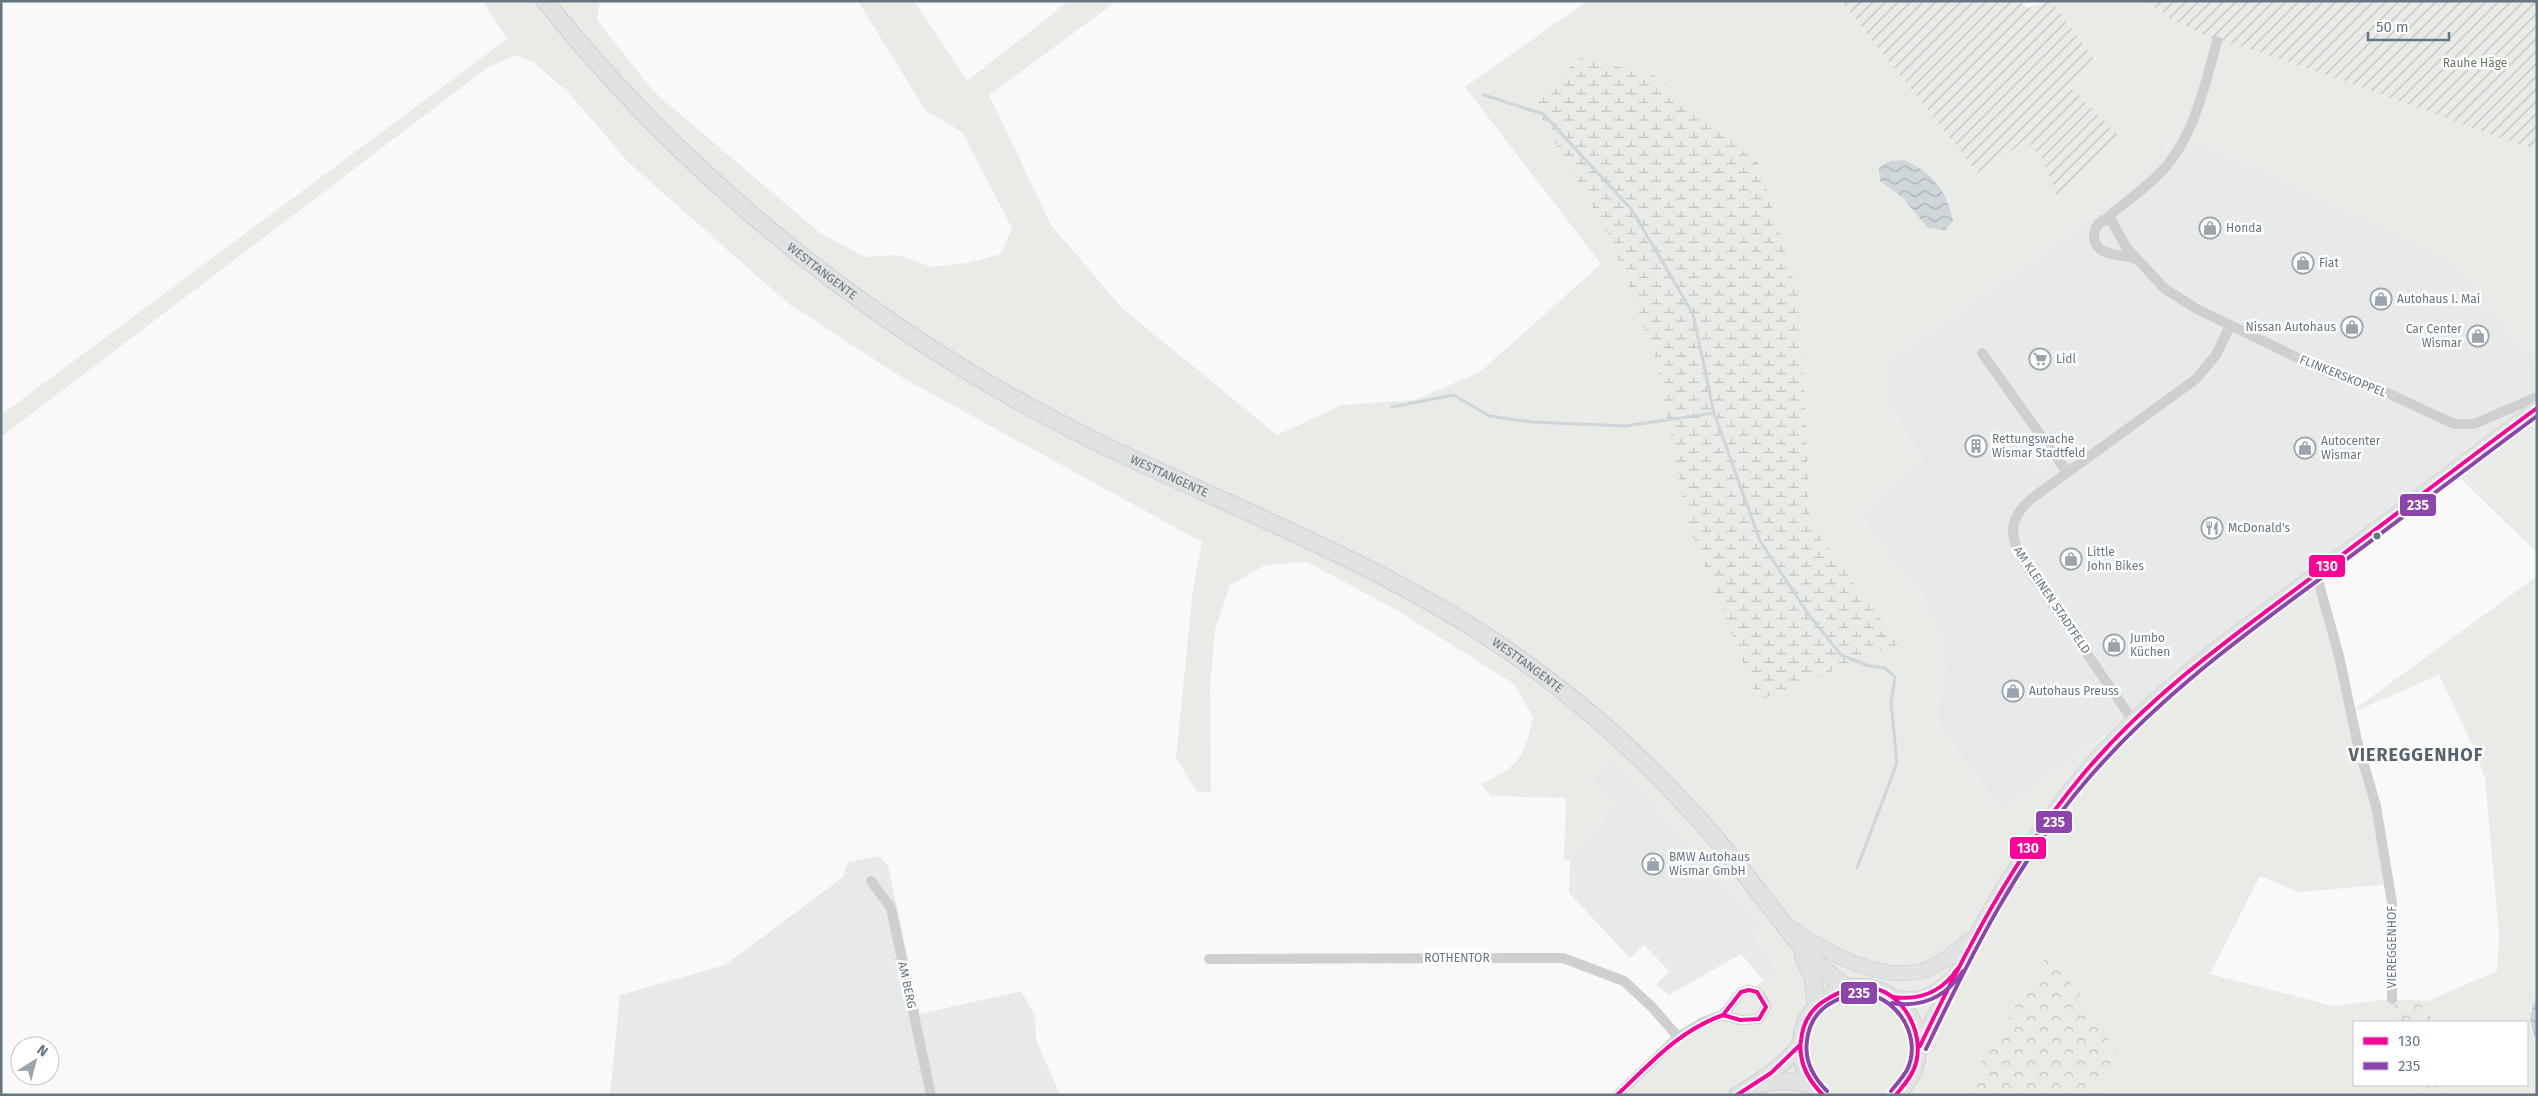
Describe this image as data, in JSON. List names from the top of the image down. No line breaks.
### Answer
{"streets":{"highway":["WESTTANGENTE"],"street":["FLINKERSKOPPEL","AM KLEINEN STADTFELD","VIEREGGENHOF","ROTHENTOR","AM BERG"]},"crossings":[["FLINKERSKOPPEL","AM KLEINEN STADTFELD"]],"districts":["VIEREGGENHOF"],"parks":["Rauhe Häge"],"places":{"shop":["Honda","Fiat","Autohaus I. Mai","Nissan Autohaus","Car Center Wismar","Autocenter Wismar","Little John Bikes","Jumbo Küchen","Autohaus Preuss","BMW Autohaus Wismar GmbH"],"supermarket":["Lidl"],"building":["Rettungswache Wismar Stadtfeld"],"restaurant":["McDonald's"]},"lines":["transit line 130","transit line 235"],"legend":["130","235"],"scale_bar":"50 m","north":"top right"}
